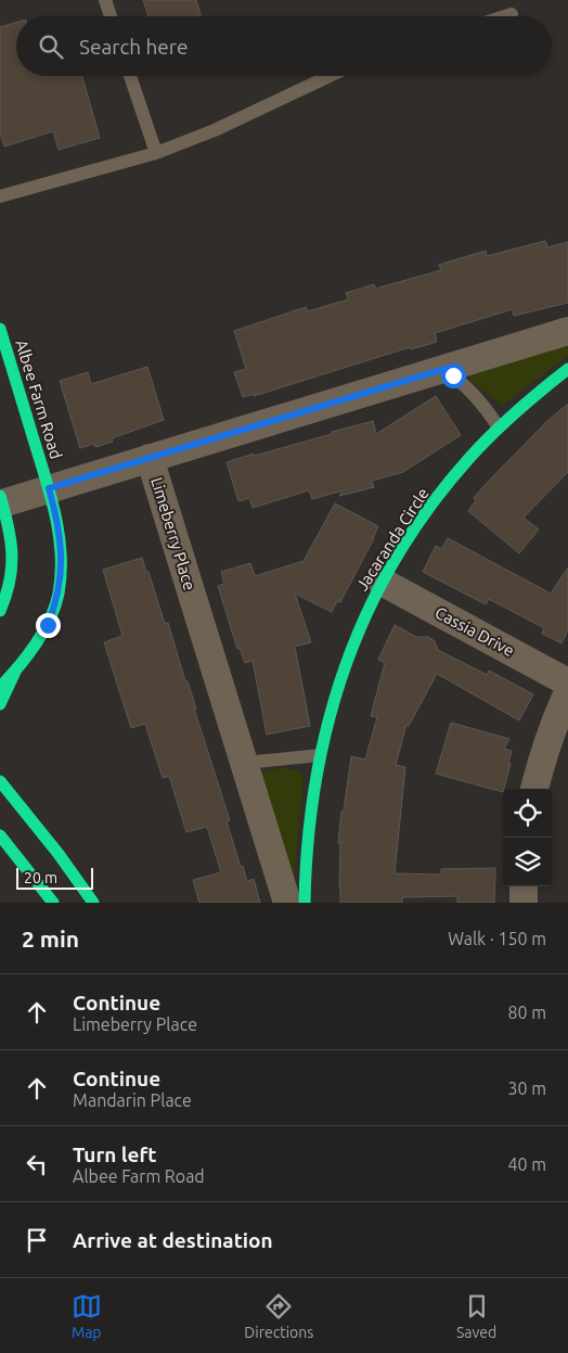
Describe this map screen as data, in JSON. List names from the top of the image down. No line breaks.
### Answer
{"streets":{"main road":["Albee Farm Road","Jacaranda Circle"],"street":["Limeberry Place","Cassia Drive"]},"crossings":[["Jacaranda Circle","Cassia Drive"]],"scale_bar":"20 m","page":{"search":"Search here","scale":"20 m","heading":["2 min","Walk · 150 m"],"list":[["Continue","Limeberry Place","80 m"],["Continue","Mandarin Place","30 m"],["Turn left","Albee Farm Road","40 m"],"Arrive at destination"],"nav":["Map","Directions","Saved"]}}
